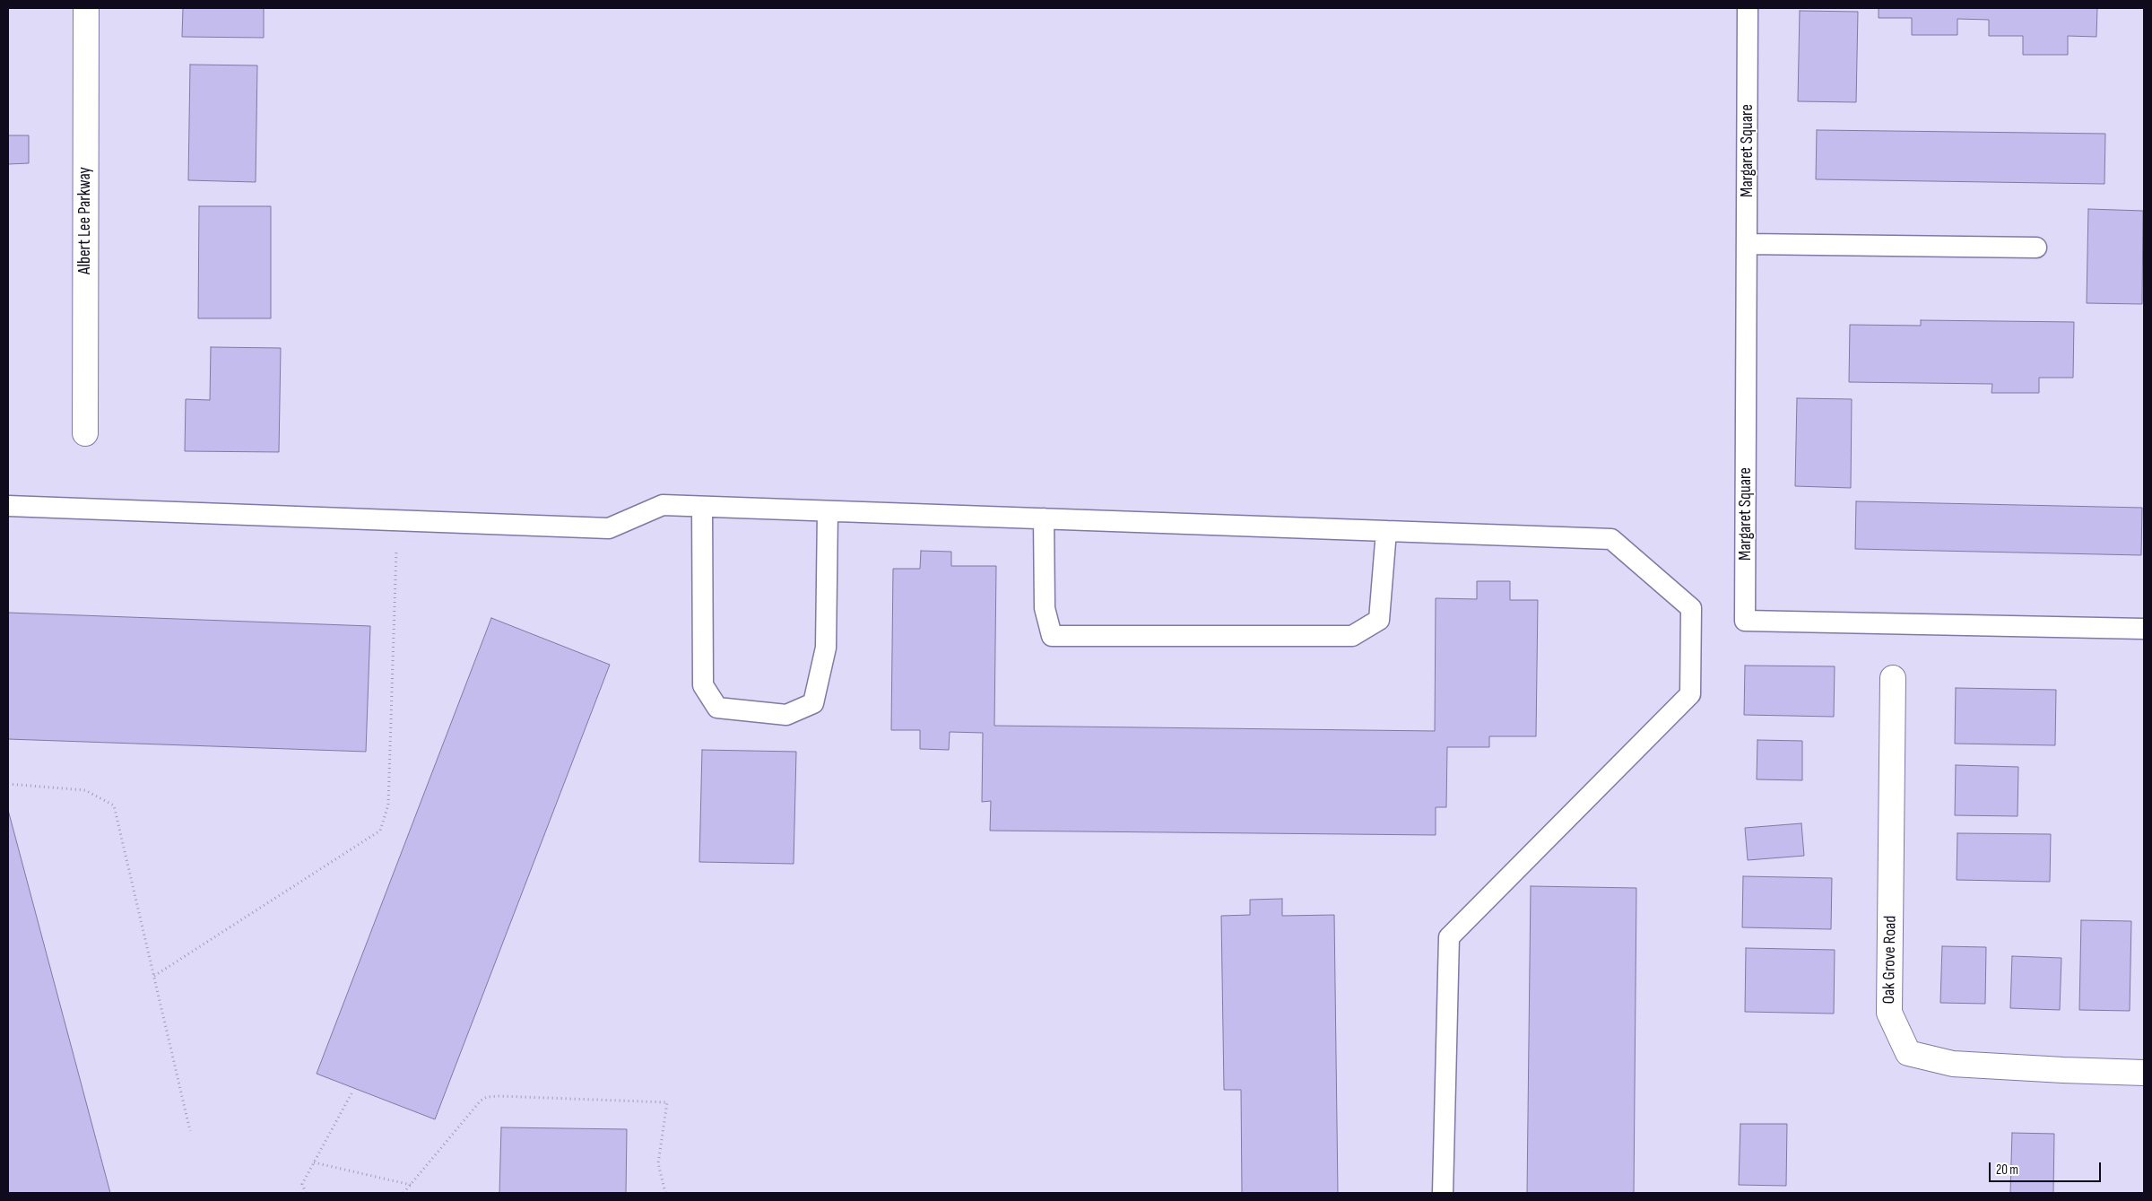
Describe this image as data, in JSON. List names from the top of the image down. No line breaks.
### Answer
{"streets":{"street":["Albert Lee Parkway","Oak Grove Road"],"lane":["Margaret Square"]},"scale_bar":"20 m"}
